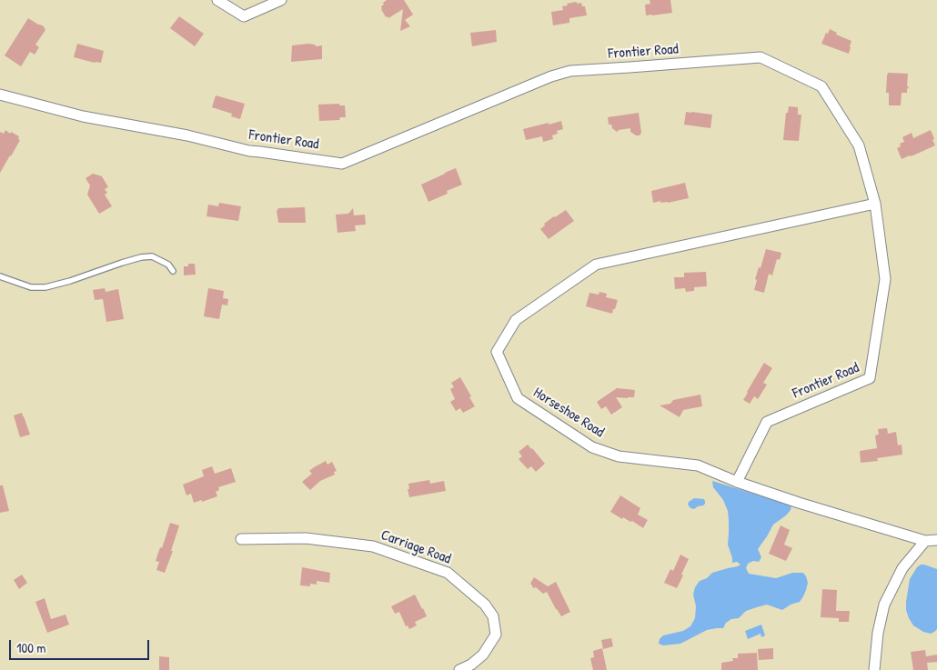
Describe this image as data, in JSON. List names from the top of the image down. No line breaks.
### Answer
{"streets":{"street":["Frontier Road","Horseshoe Road","Carriage Road"]},"crossings":[["Frontier Road","Horseshoe Road"]],"scale_bar":"100 m"}
